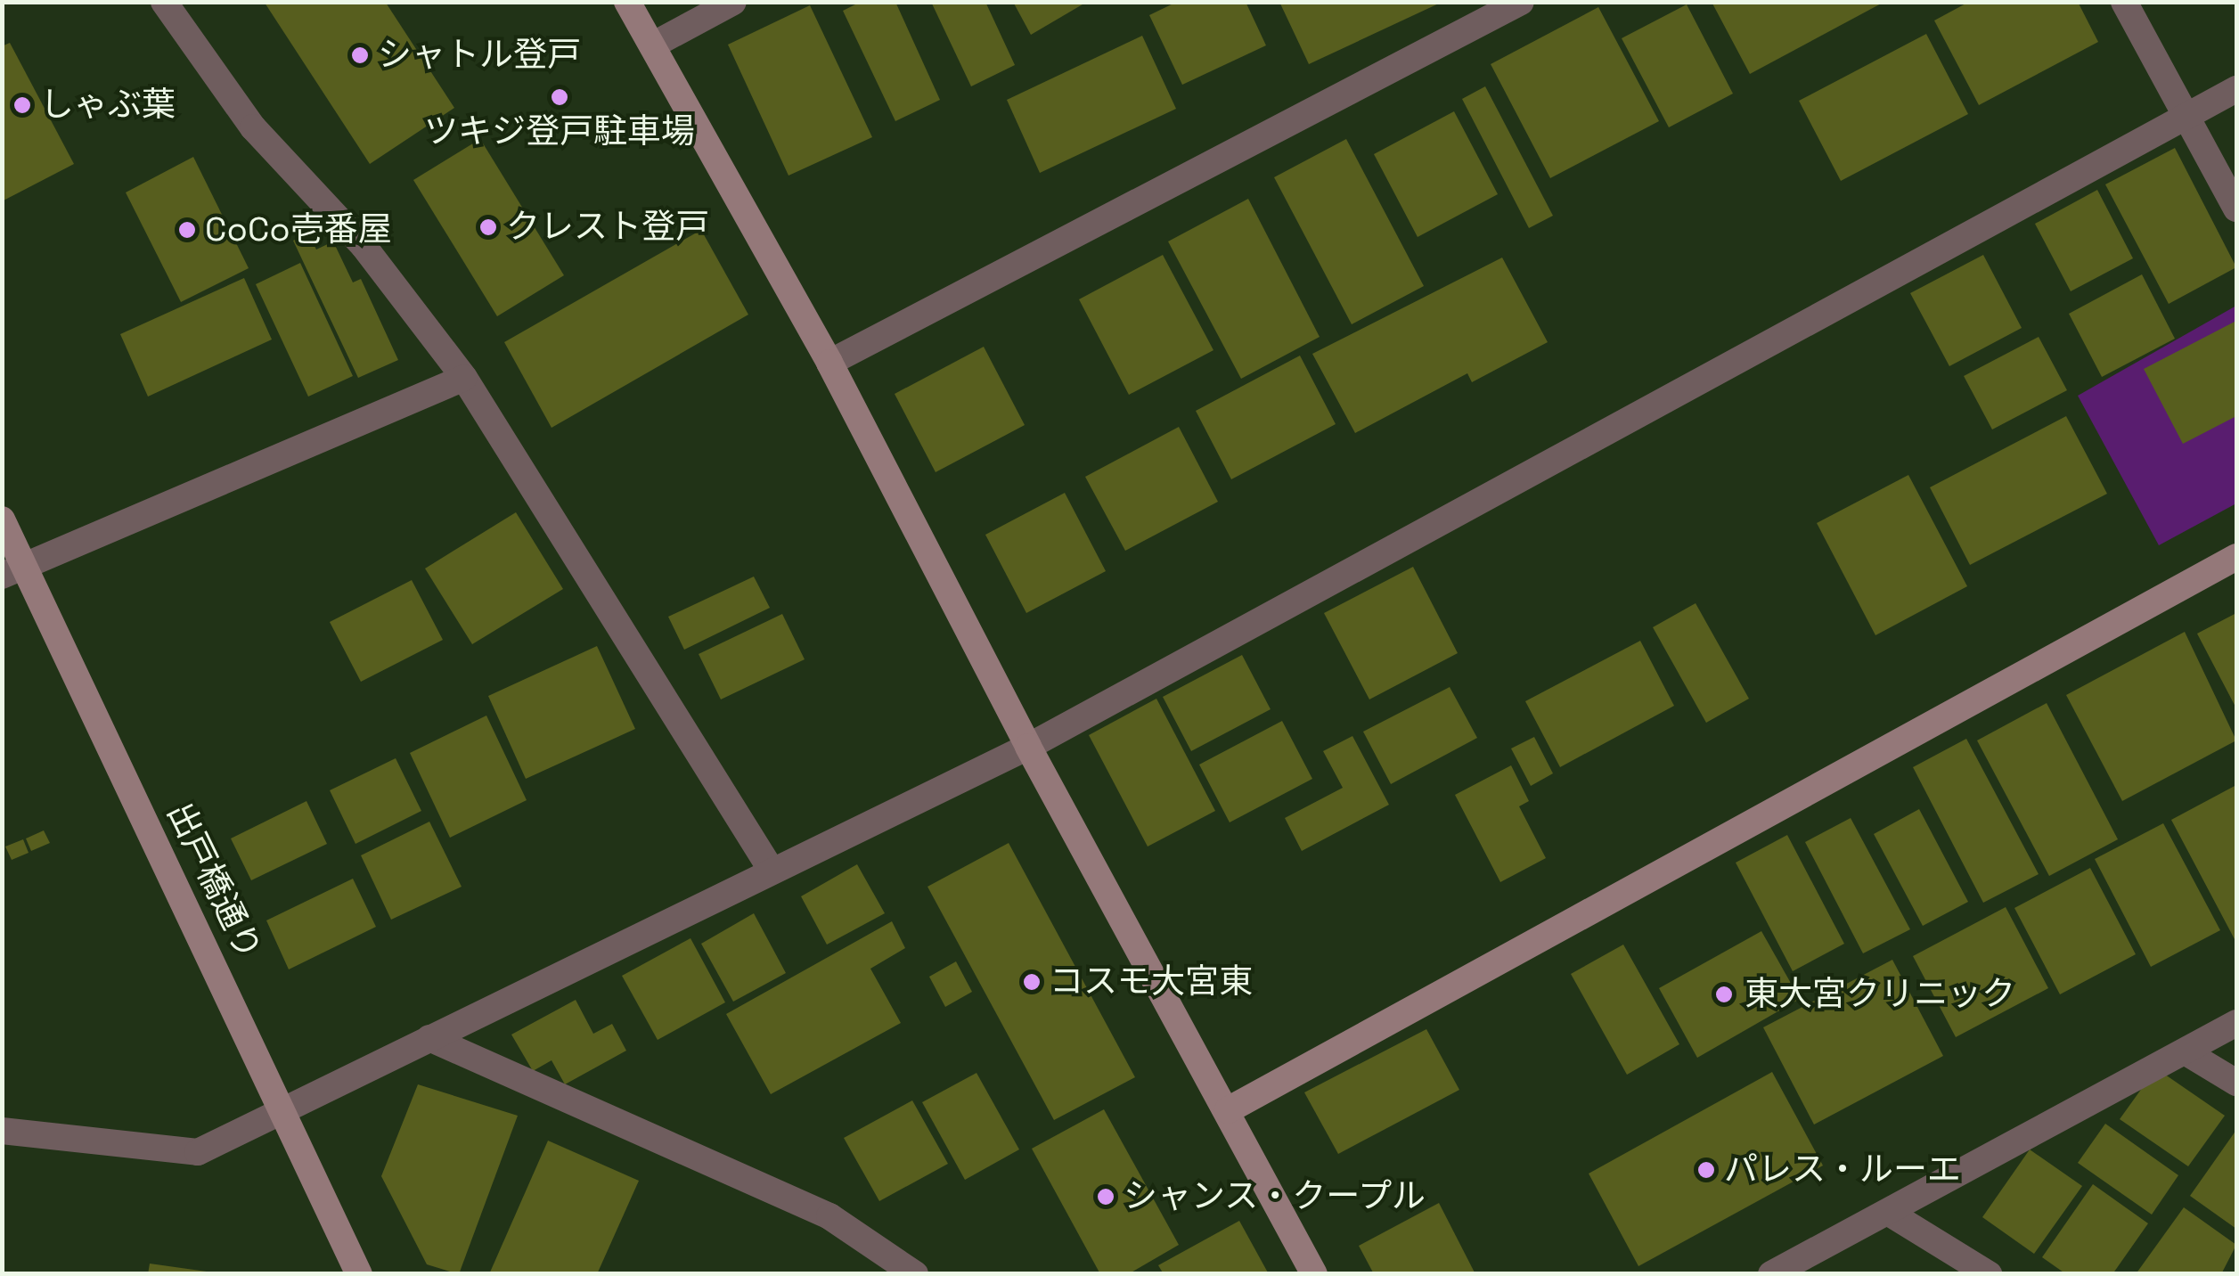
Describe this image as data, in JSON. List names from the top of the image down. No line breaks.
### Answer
{"streets":{"street":["出戸橋通り"]},"places":["シャトル登戸","ツキジ登戸駐車場","しゃぶ葉","クレスト登戸","CoCo壱番屋","コスモ大宮東","東大宮クリニック","パレス・ルーエ","シャンス・クープル"]}
